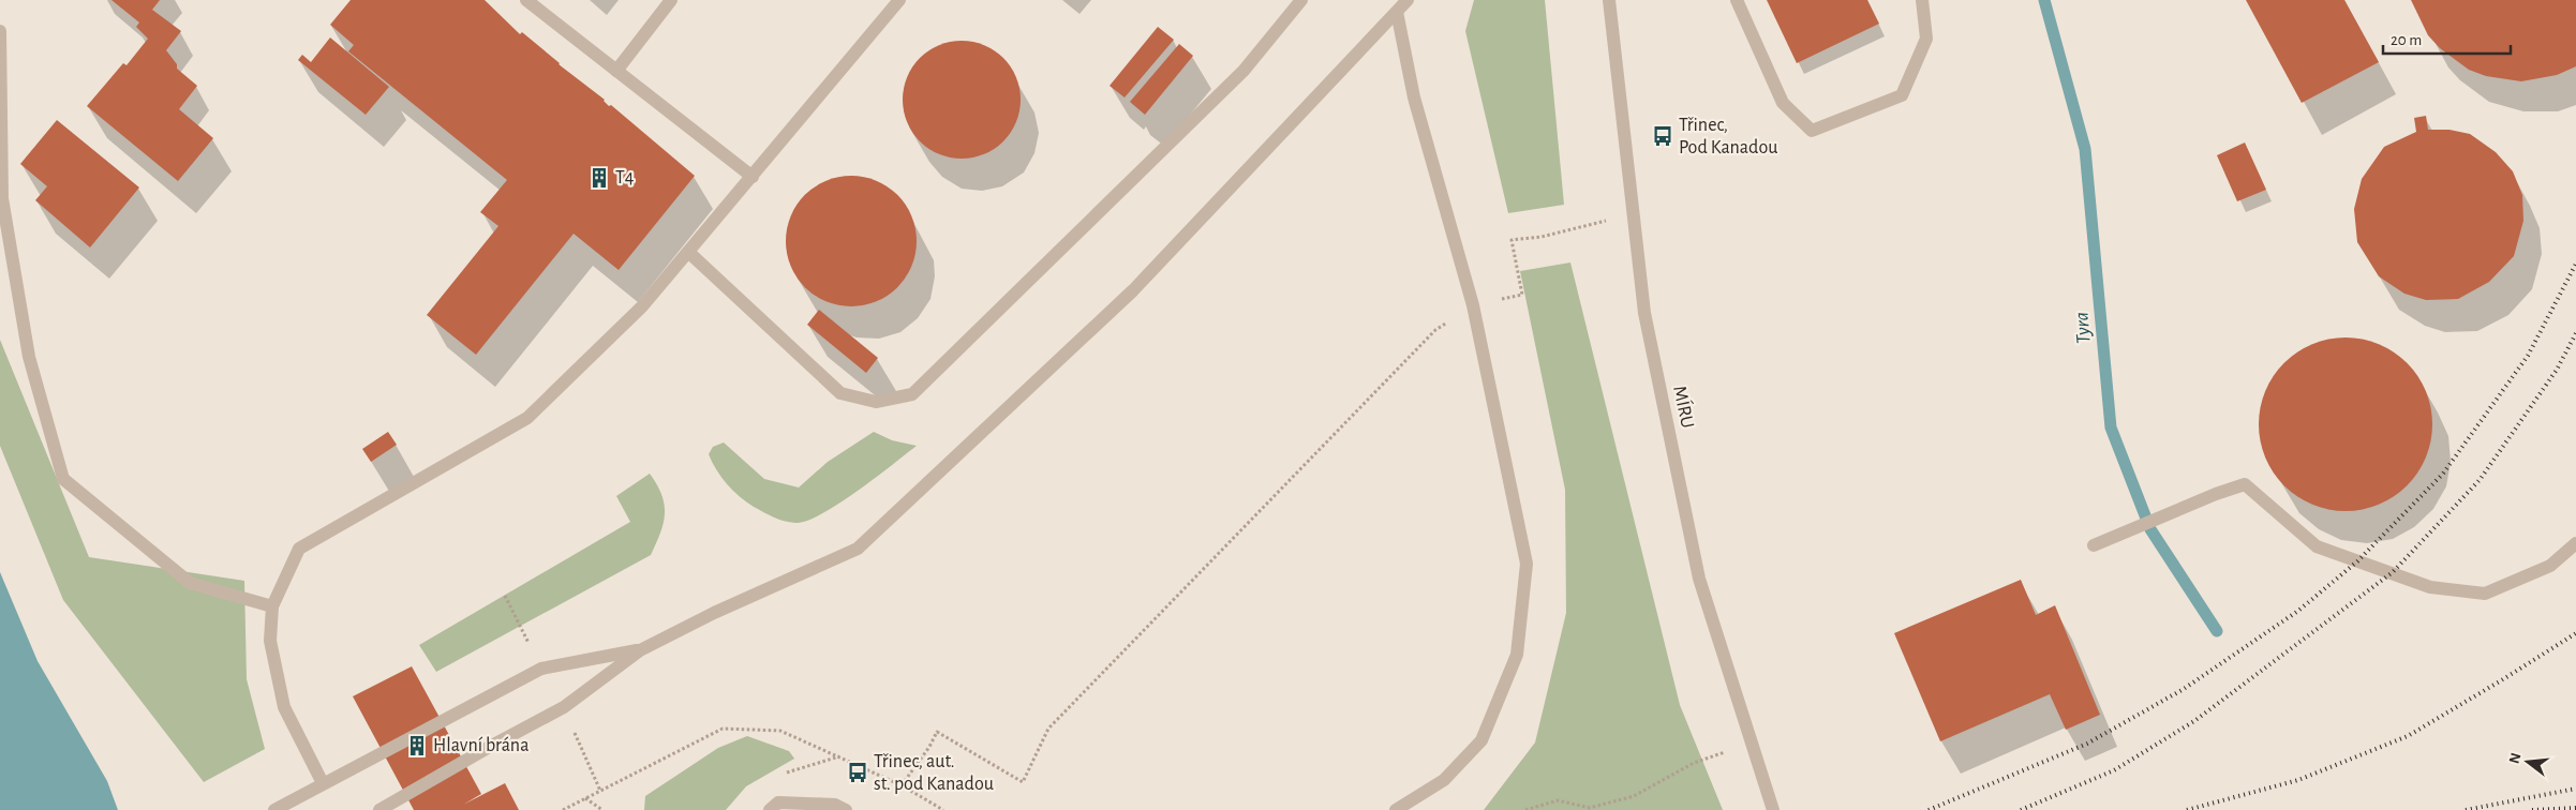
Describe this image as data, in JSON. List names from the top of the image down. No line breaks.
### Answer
{"streets":{"street":["MÍRU"]},"water":["Tyra"],"places":{"bus stop":["Třinec, Pod Kanadou","Třinec, aut. st. pod Kanadou"],"building":["T4","Hlavní brána"]},"scale_bar":"20 m","north":"left"}
